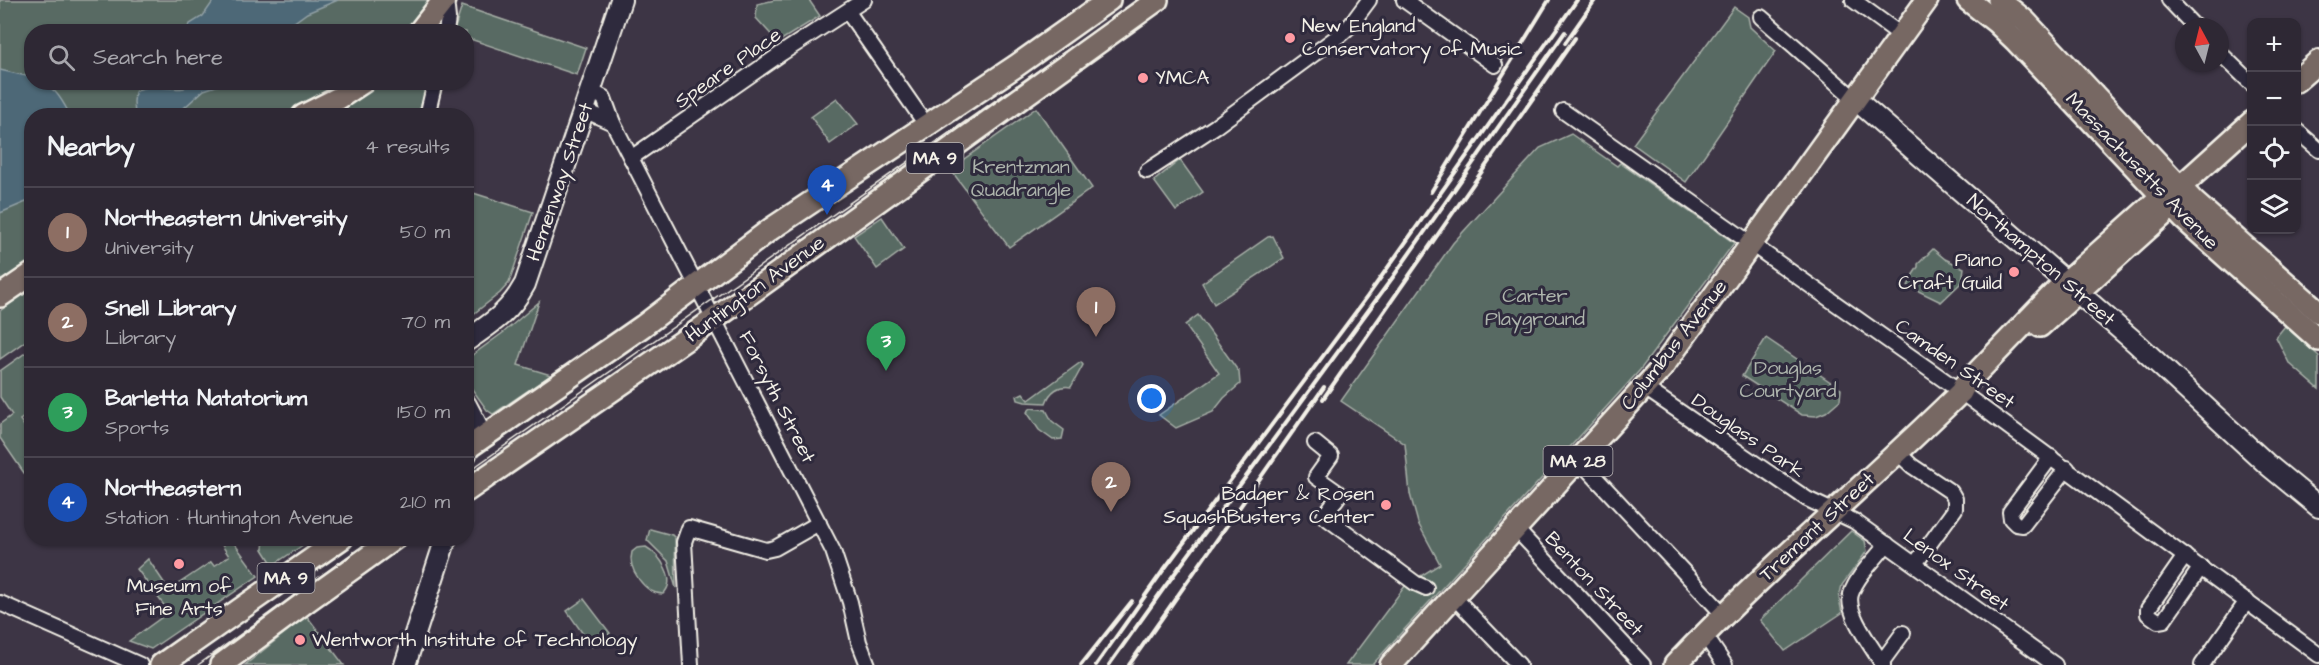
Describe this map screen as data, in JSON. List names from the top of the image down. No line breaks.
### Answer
{"streets":{"main road":["MA 9","Massachusetts Avenue","Huntington Avenue","Columbus Avenue","MA 28","Tremont Street"],"street":["Speare Place","Hemenway Street","Northampton Street","Camden Street","Forsyth Street","Douglass Park","Lenox Street","Benton Street"]},"crossings":[["Speare Place","Forsyth Street"],["Massachusetts Avenue","Tremont Street"],["Hemenway Street","Forsyth Street"],["Northampton Street","Columbus Avenue"],["Northampton Street","Tremont Street"],["Huntington Avenue","Forsyth Street"],["Columbus Avenue","Camden Street"],["Columbus Avenue","Douglass Park"],["Columbus Avenue","Benton Street"],["Camden Street","Tremont Street"],["Douglass Park","Tremont Street"],["Douglass Park","Lenox Street"],["Tremont Street","Lenox Street"]],"parks":["Krentzman Quadrangle","Carter Playground","Douglas Courtyard"],"places":["New England Conservatory of Music","YMCA","Piano Craft Guild","Badger & Rosen SquashBusters Center","Museum of Fine Arts","Wentworth Institute of Technology"],"north":"top","page":{"map_buttons":["+","−"],"search":"Search here","heading":["Nearby","4 results"],"pins":["4","1","3","2"],"list":[{"mark":"1","name":"Northeastern University","note":"University","value":"50 m"},{"mark":"2","name":"Snell Library","note":"Library","value":"70 m"},{"mark":"3","name":"Barletta Natatorium","note":"Sports","value":"150 m"},{"mark":"4","name":"Northeastern","note":"Station · Huntington Avenue","value":"210 m"}]}}
